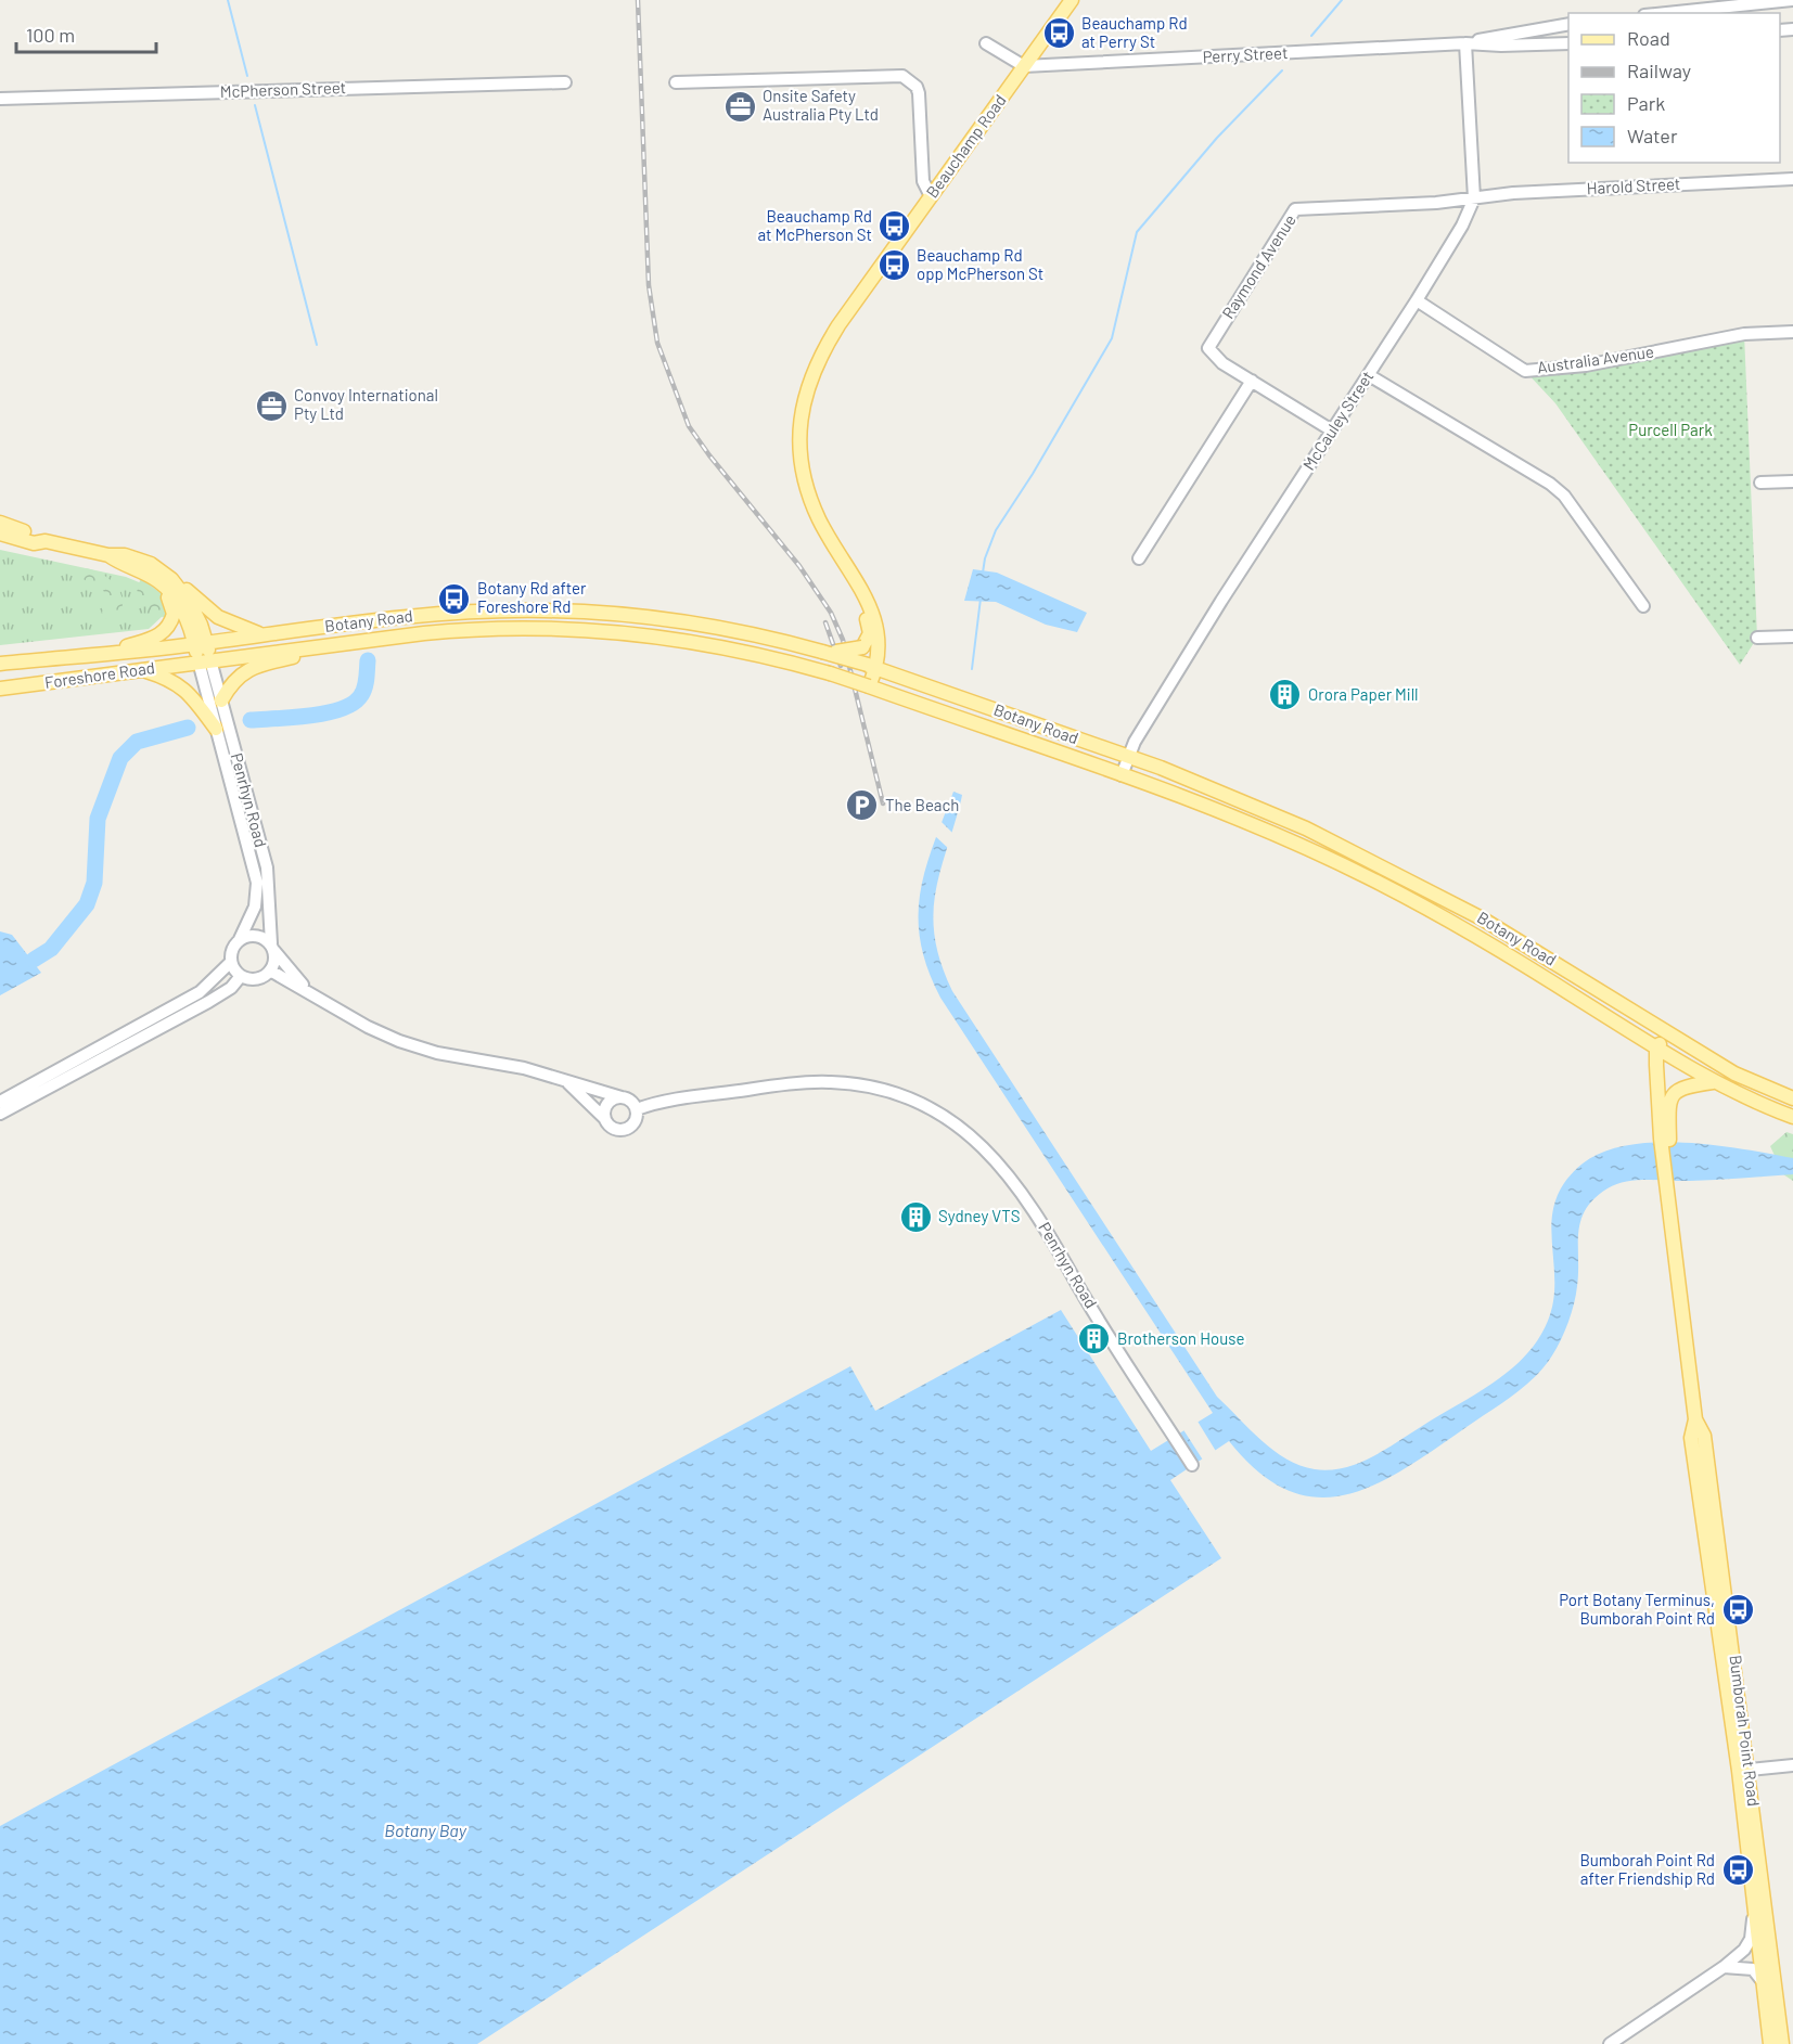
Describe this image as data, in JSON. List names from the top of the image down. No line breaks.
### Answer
{"streets":{"main road":["Beauchamp Road","Botany Road","Foreshore Road","Bumborah Point Road"],"street":["Perry Street","McPherson Street","Harold Street","Raymond Avenue","Australia Avenue","McCauley Street","Penrhyn Road"]},"crossings":[["Perry Street","Beauchamp Road"],["Perry Street","McCauley Street"],["Beauchamp Road","Botany Road"],["Harold Street","Raymond Avenue"],["Harold Street","McCauley Street"],["Raymond Avenue","McCauley Street"],["Australia Avenue","McCauley Street"],["McCauley Street","Botany Road"],["Botany Road","Foreshore Road"],["Botany Road","Penrhyn Road"],["Botany Road","Bumborah Point Road"],["Foreshore Road","Penrhyn Road"]],"water":["Botany Bay"],"parks":["Purcell Park"],"places":{"bus stop":["Beauchamp Rd at Perry St","Beauchamp Rd at McPherson St","Beauchamp Rd opp McPherson St","Botany Rd after Foreshore Rd","Port Botany Terminus, Bumborah Point Rd","Bumborah Point Rd after Friendship Rd"],"office":["Onsite Safety Australia Pty Ltd","Convoy International Pty Ltd"],"building":["Orora Paper Mill","Sydney VTS","Brotherson House"],"parking":["The Beach"]},"legend":["Road","Railway","Park","Water"],"scale_bar":"100 m"}
